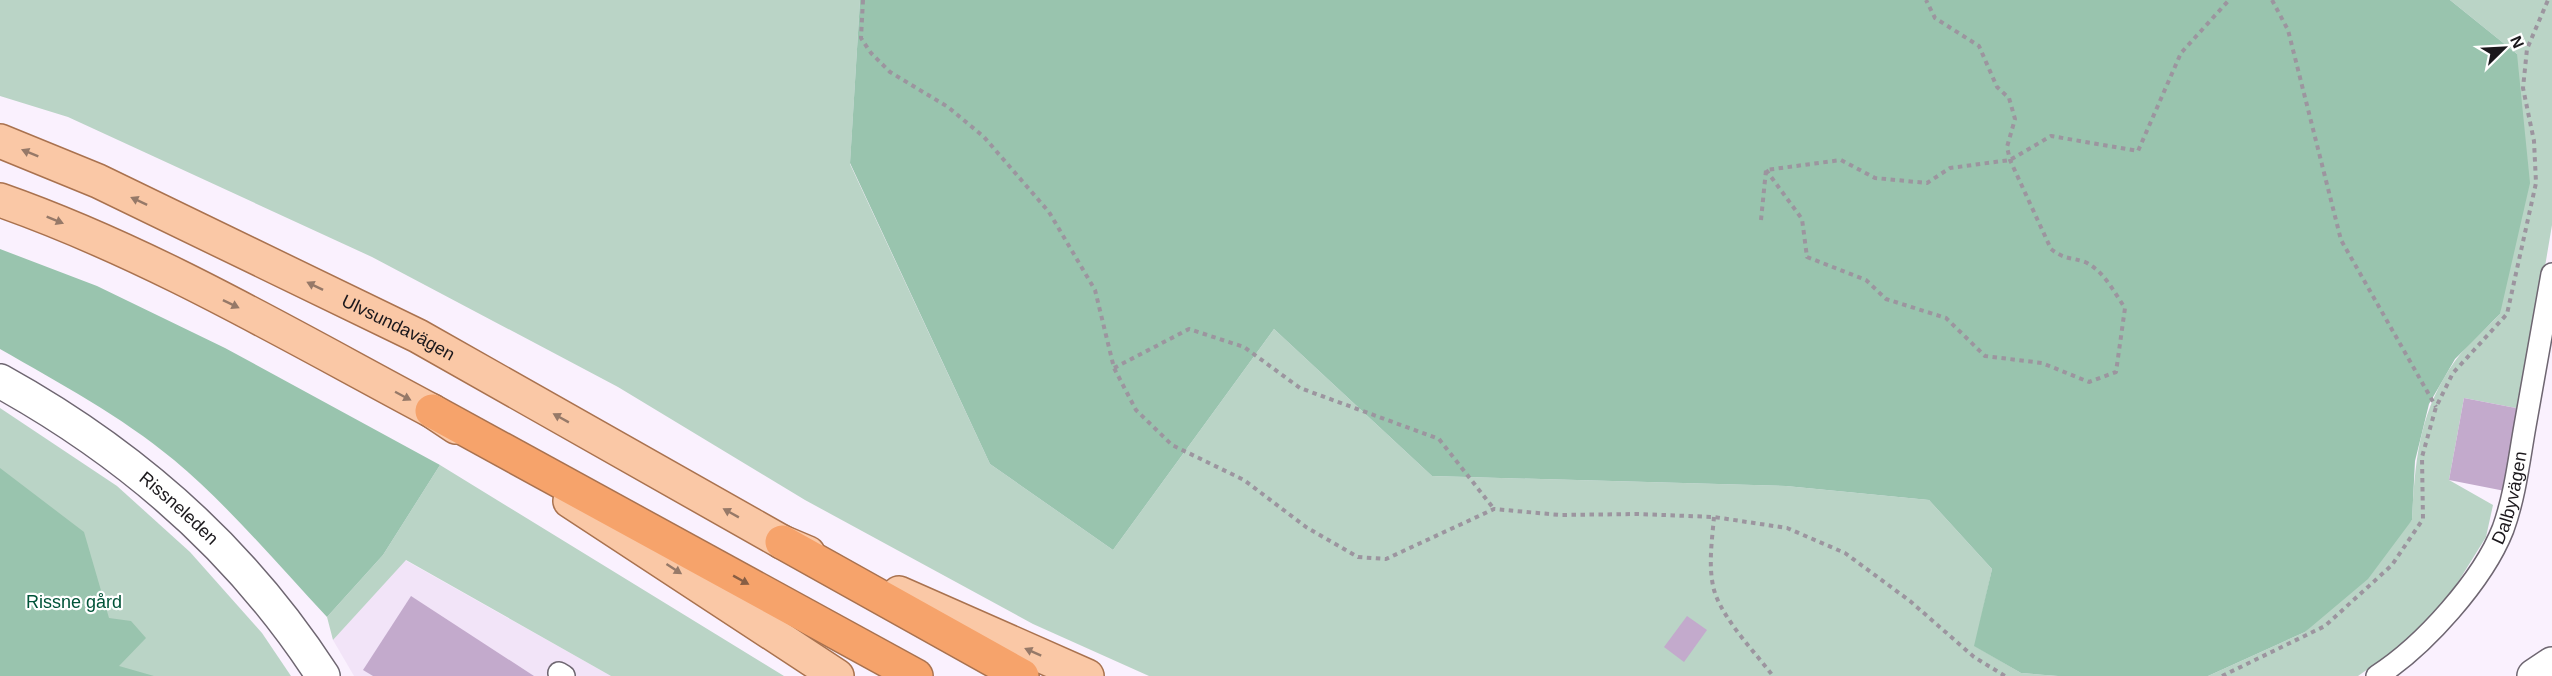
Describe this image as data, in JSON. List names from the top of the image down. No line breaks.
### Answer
{"streets":{"main road":["Ulvsundavägen"],"street":["Rissneleden"],"lane":["Dalbyvägen"]},"parks":["Rissne gård"],"north":"top right"}
